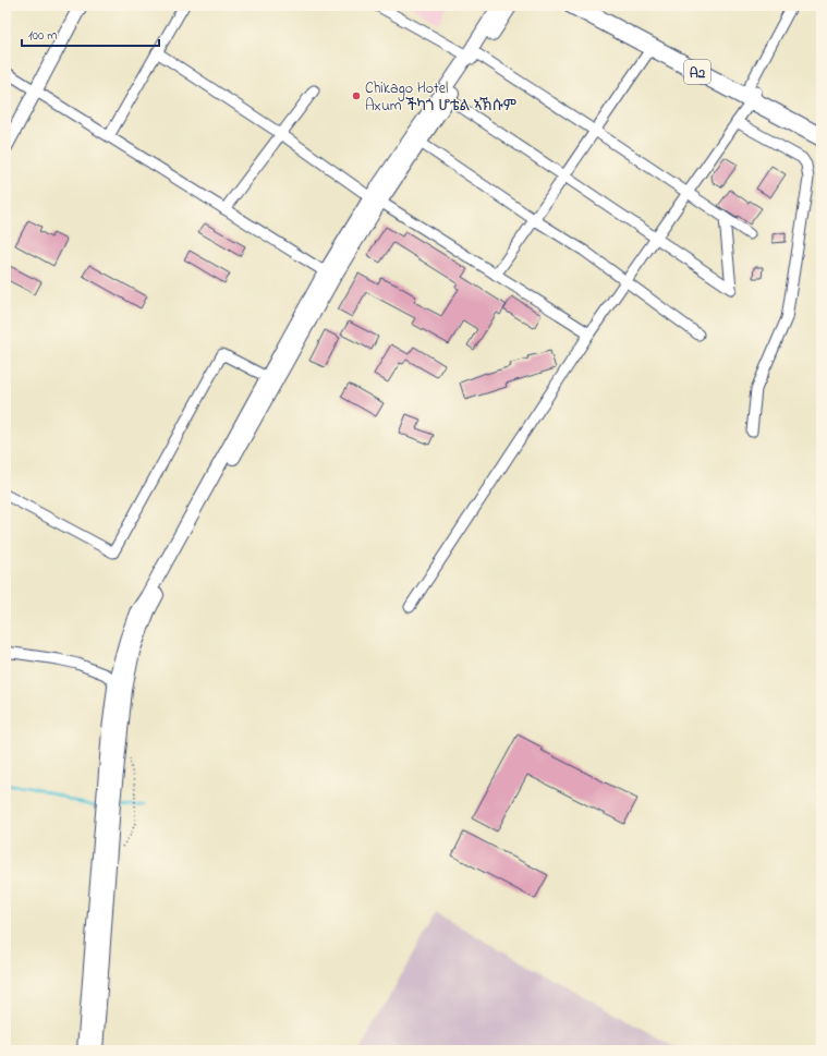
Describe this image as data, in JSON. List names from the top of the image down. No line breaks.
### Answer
{"streets":{"highway":["A2"]},"places":["Chikago Hotel Axum ችካጎ ሆቴል ኣኽሱም"],"scale_bar":"100 m"}
